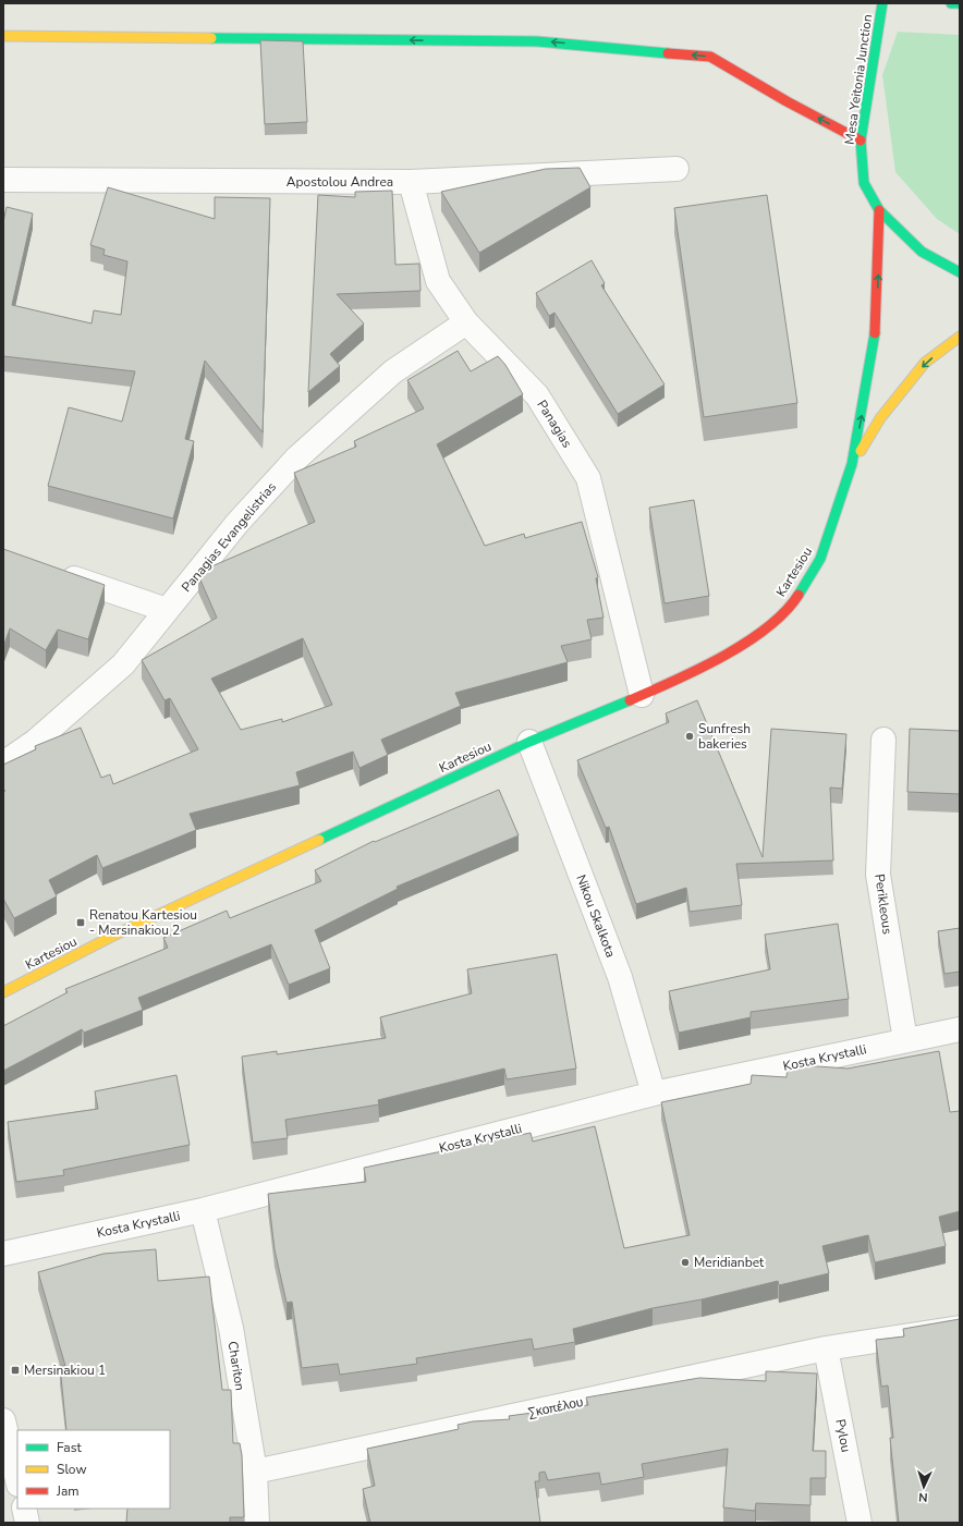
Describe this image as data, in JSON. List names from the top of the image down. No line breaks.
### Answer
{"streets":{"main road":["Mesa Yeitonia Junction","Kartesiou"],"street":["Apostolou Andrea","Panagias","Panagias Evangelistrias","Perikleous","Nikou Skalkota","Kosta Krystalli","Chariton","Σκοπέλου","Pylou"]},"crossings":[["Mesa Yeitonia Junction","Kartesiou"],["Apostolou Andrea","Panagias"],["Panagias","Panagias Evangelistrias"],["Panagias","Kartesiou"],["Kartesiou","Nikou Skalkota"],["Perikleous","Kosta Krystalli"],["Nikou Skalkota","Kosta Krystalli"],["Kosta Krystalli","Chariton"],["Chariton","Σκοπέλου"],["Σκοπέλου","Pylou"]],"places":{"other":["Sunfresh bakeries","Meridianbet"],"transit":["Renatou Kartesiou - Mersinakiou 2","Mersinakiou 1"]},"legend":["Fast","Slow","Jam"],"north":"bottom"}
